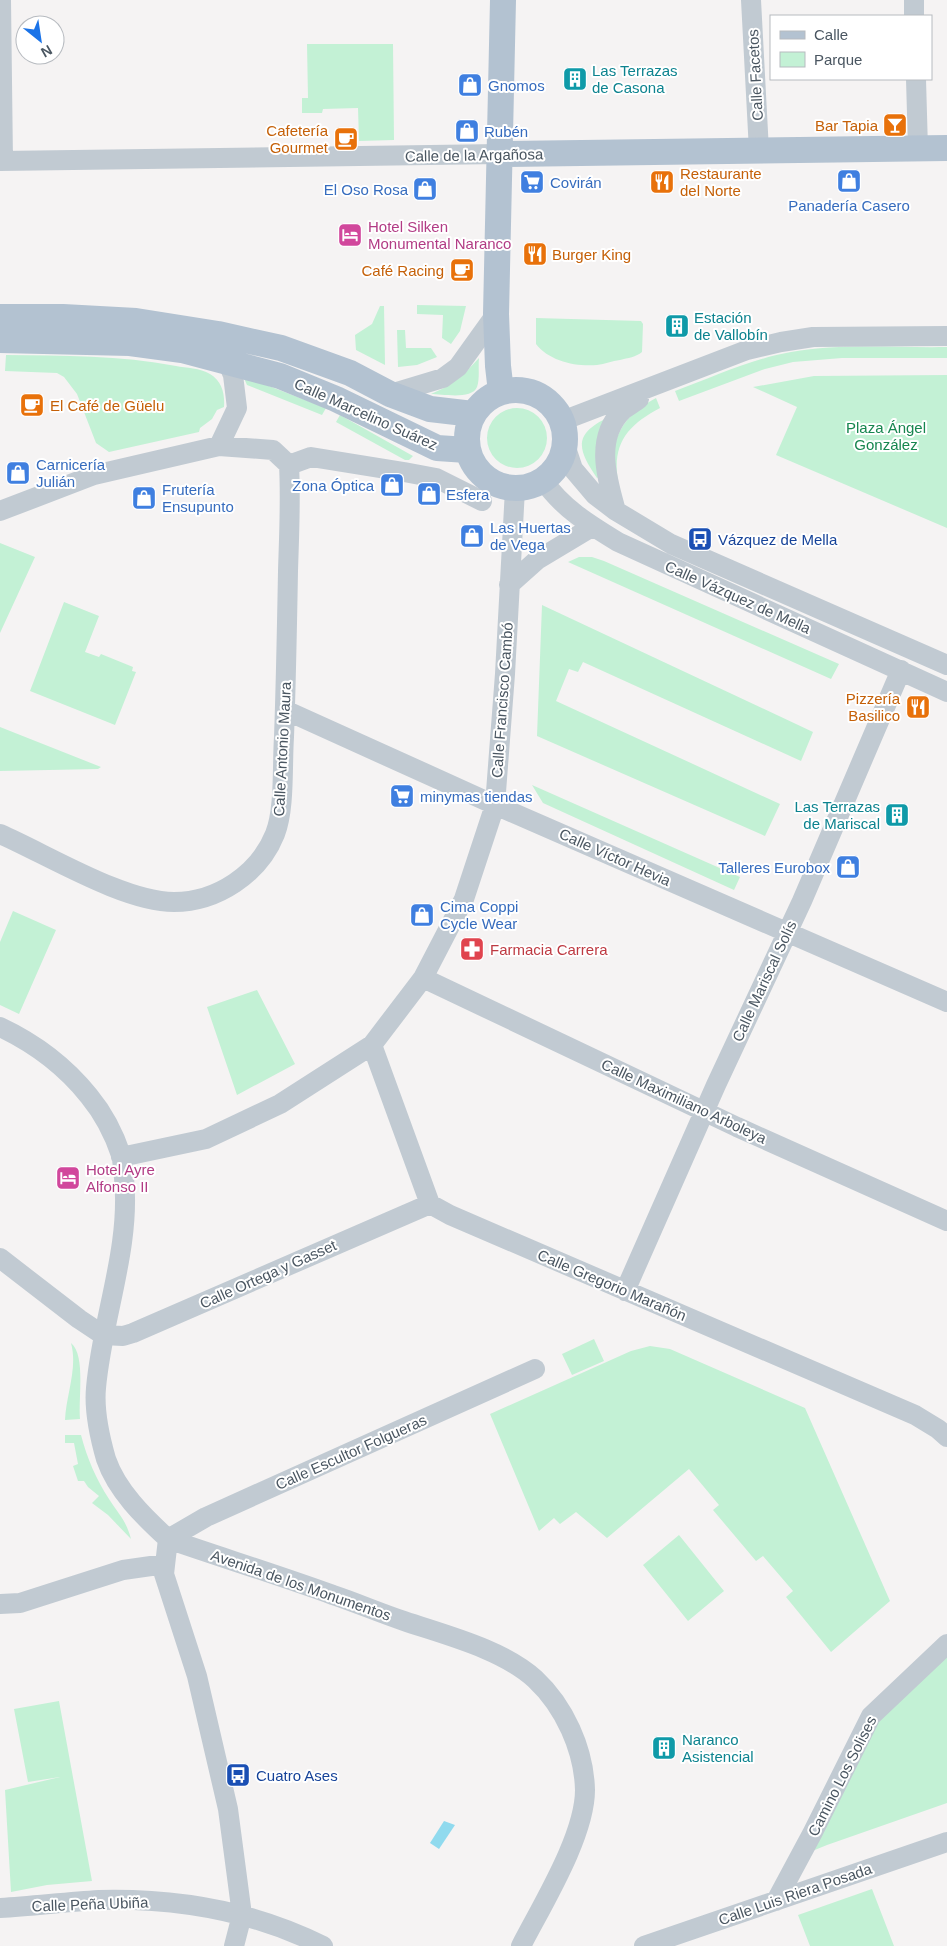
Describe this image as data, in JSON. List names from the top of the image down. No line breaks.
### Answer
{"streets":{"main road":["Calle de la Argañosa","Calle Marcelino Suárez"],"street":["Calle Facetos","Calle Vázquez de Mella","Calle Francisco Cambó","Calle Antonio Maura","Calle Víctor Hevia","Calle Mariscal Solís","Calle Maximiliano Arboleya","Calle Ortega y Gasset","Calle Gregorio Marañón","Calle Escultor Folgueras","Avenida de los Monumentos","Camino Los Solises","Calle Luis Riera Posada","Calle Peña Ubiña"]},"crossings":[["Calle Facetos","Calle de la Argañosa"],["Calle Marcelino Suárez","Calle Vázquez de Mella"],["Calle Marcelino Suárez","Calle Francisco Cambó"],["Calle Vázquez de Mella","Calle Francisco Cambó"],["Calle Vázquez de Mella","Calle Mariscal Solís"],["Calle Francisco Cambó","Calle Víctor Hevia"],["Calle Francisco Cambó","Calle Maximiliano Arboleya"],["Calle Francisco Cambó","Avenida de los Monumentos"],["Calle Antonio Maura","Calle Víctor Hevia"],["Calle Víctor Hevia","Calle Mariscal Solís"],["Calle Mariscal Solís","Calle Maximiliano Arboleya"],["Calle Mariscal Solís","Calle Gregorio Marañón"],["Calle Ortega y Gasset","Calle Gregorio Marañón"],["Calle Ortega y Gasset","Avenida de los Monumentos"],["Calle Escultor Folgueras","Avenida de los Monumentos"],["Camino Los Solises","Calle Luis Riera Posada"]],"parks":["Plaza Ángel González"],"places":{"building":["Las Terrazas de Casona","Estación de Vallobín","Las Terrazas de Mariscal","Naranco Asistencial"],"shop":["Gnomos","Rubén","Panadería Casero","El Oso Rosa","Carnicería Julián","Zona Óptica","Esfera","Frutería Ensupunto","Las Huertas de Vega","Talleres Eurobox","Cima Coppi Cycle Wear"],"bar":["Bar Tapia"],"cafe":["Cafetería Gourmet","Café Racing","El Café de Güelu"],"supermarket":["Covirán","minymas tiendas"],"restaurant":["Restaurante del Norte","Burger King","Pizzería Basilico"],"hotel":["Hotel Silken Monumental Naranco","Hotel Ayre Alfonso II"],"bus stop":["Vázquez de Mella","Cuatro Ases"],"pharmacy":["Farmacia Carrera"]},"legend":["Calle","Parque"],"north":"bottom right"}
